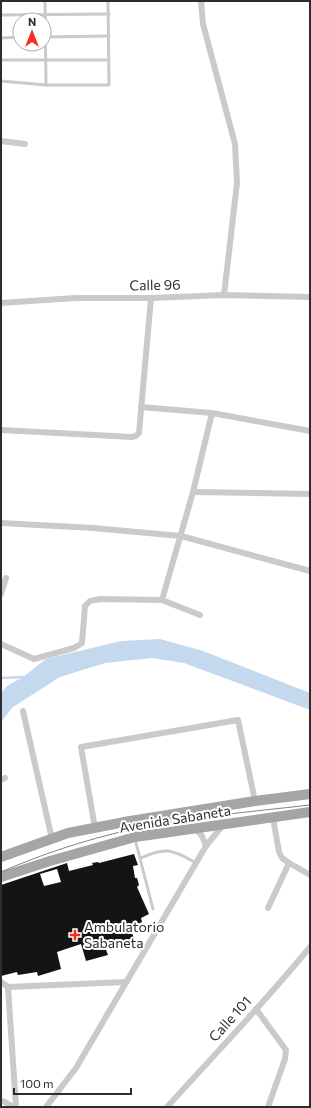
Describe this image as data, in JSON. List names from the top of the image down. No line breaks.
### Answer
{"streets":{"main road":["Avenida Sabaneta"],"street":["Calle 96","Calle 101"]},"places":{"health":["Ambulatorio Sabaneta"]},"scale_bar":"100 m","north":"top"}
